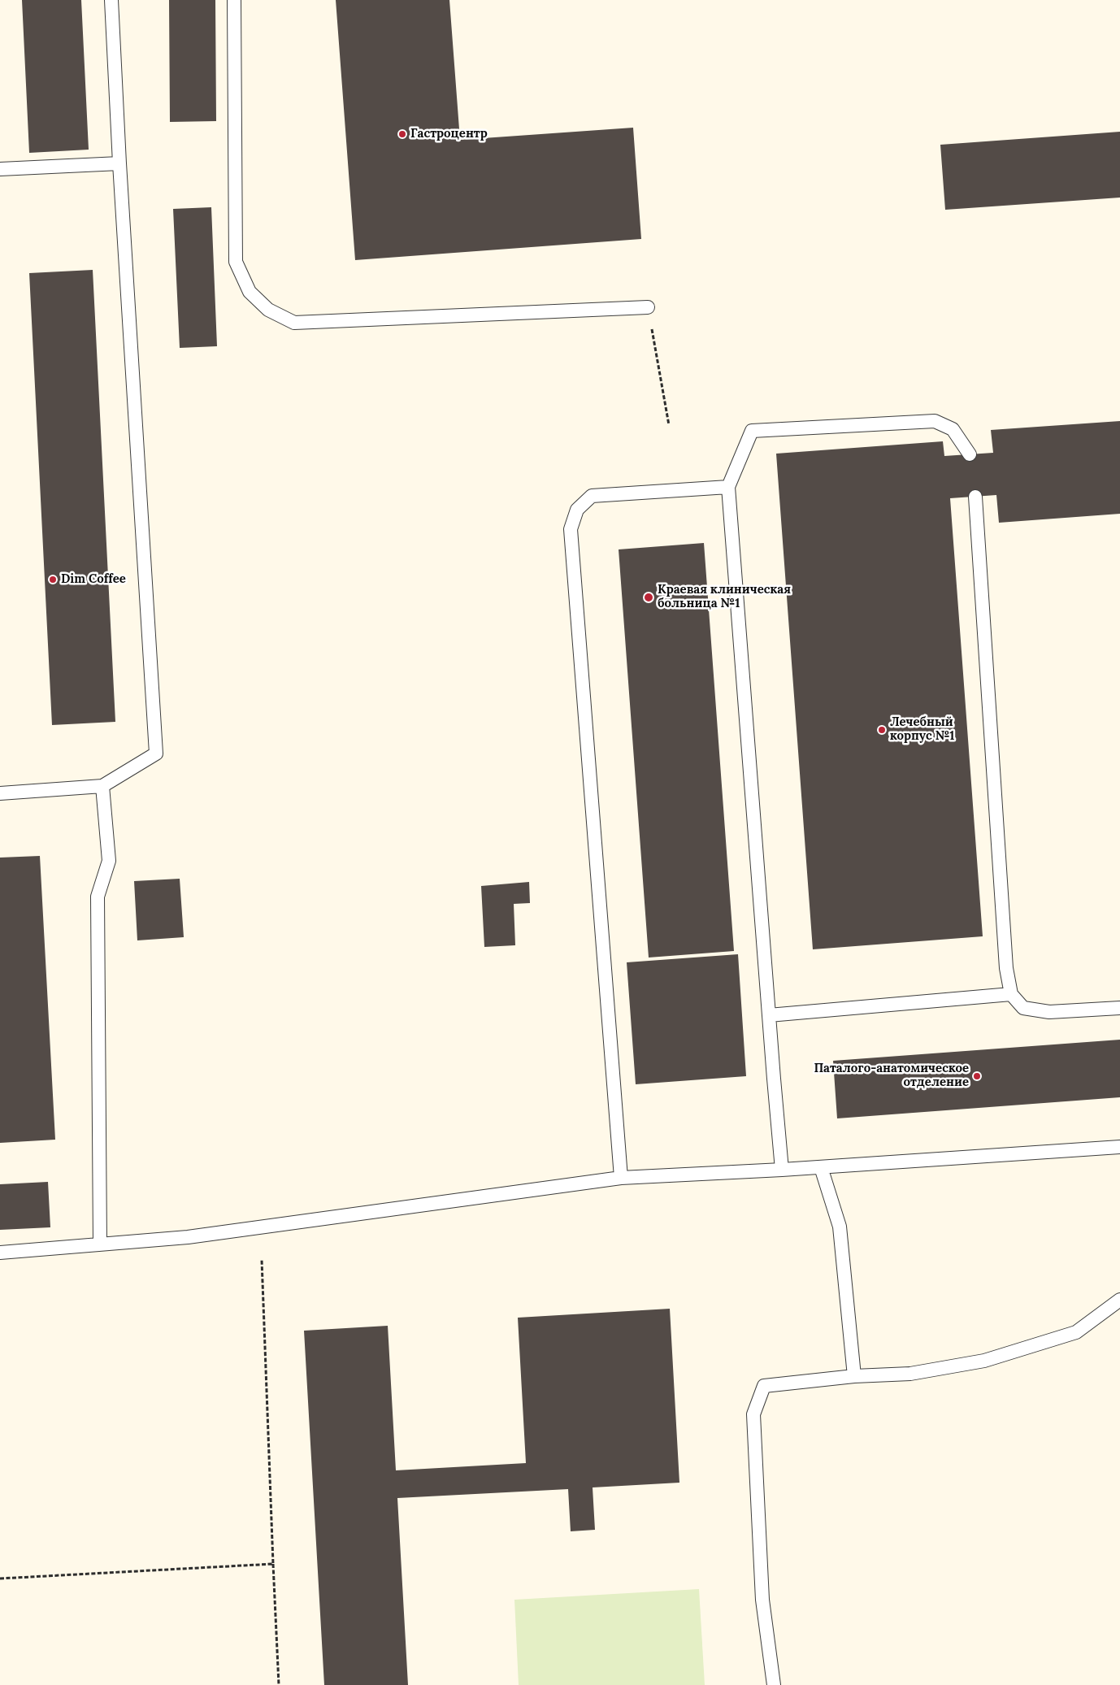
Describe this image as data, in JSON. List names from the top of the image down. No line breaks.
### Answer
{"places":["Гастроцентр","Dim Coffee","Краевая клиническая больница №1","Лечебный корпус №1","Паталого-анатомическое отделение"]}
